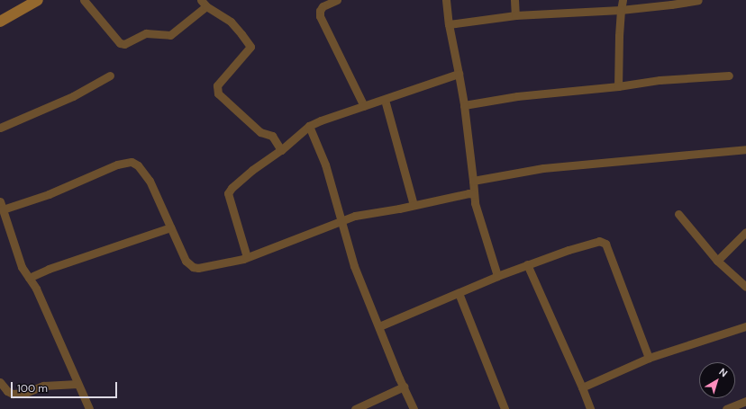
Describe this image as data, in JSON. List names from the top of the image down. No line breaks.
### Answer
{"scale_bar":"100 m","north":"top right"}
